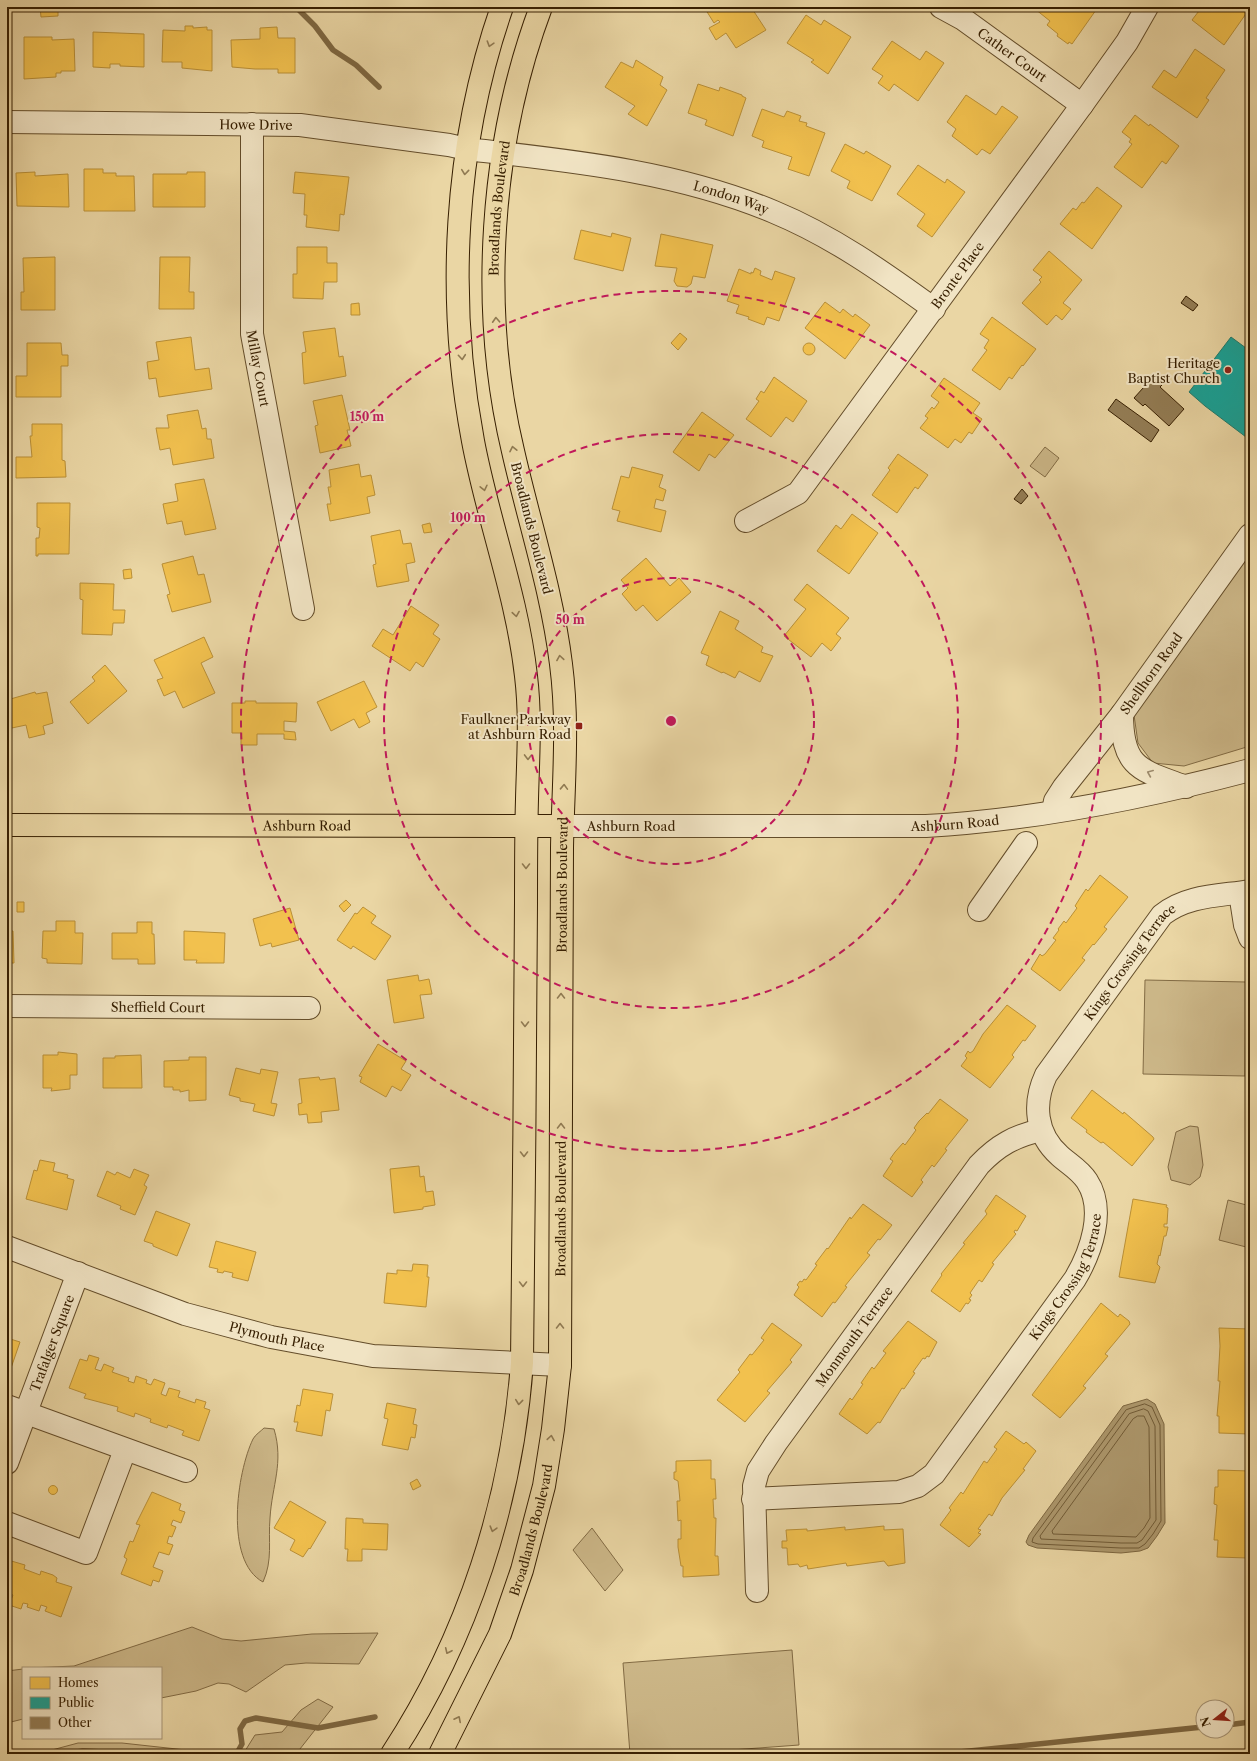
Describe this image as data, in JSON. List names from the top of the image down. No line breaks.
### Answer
{"streets":{"main road":["Broadlands Boulevard","Ashburn Road"],"street":["Cather Court","Howe Drive","London Way","Bronte Place","Millay Court","Shellhorn Road","Kings Crossing Terrace","Sheffield Court","Monmouth Terrace","Plymouth Place","Trafalger Square"]},"crossings":[["Cather Court","Bronte Place"],["Howe Drive","London Way"],["Howe Drive","Broadlands Boulevard"],["Howe Drive","Millay Court"],["London Way","Broadlands Boulevard"],["London Way","Bronte Place"],["Broadlands Boulevard","Ashburn Road"],["Broadlands Boulevard","Plymouth Place"],["Shellhorn Road","Ashburn Road"],["Kings Crossing Terrace","Monmouth Terrace"],["Plymouth Place","Trafalger Square"]],"places":{"other":["Heritage Baptist Church"],"transit":["Faulkner Parkway at Ashburn Road"]},"legend":["Homes","Public","Other"],"north":"left","rings":["150 m","100 m","50 m"]}
